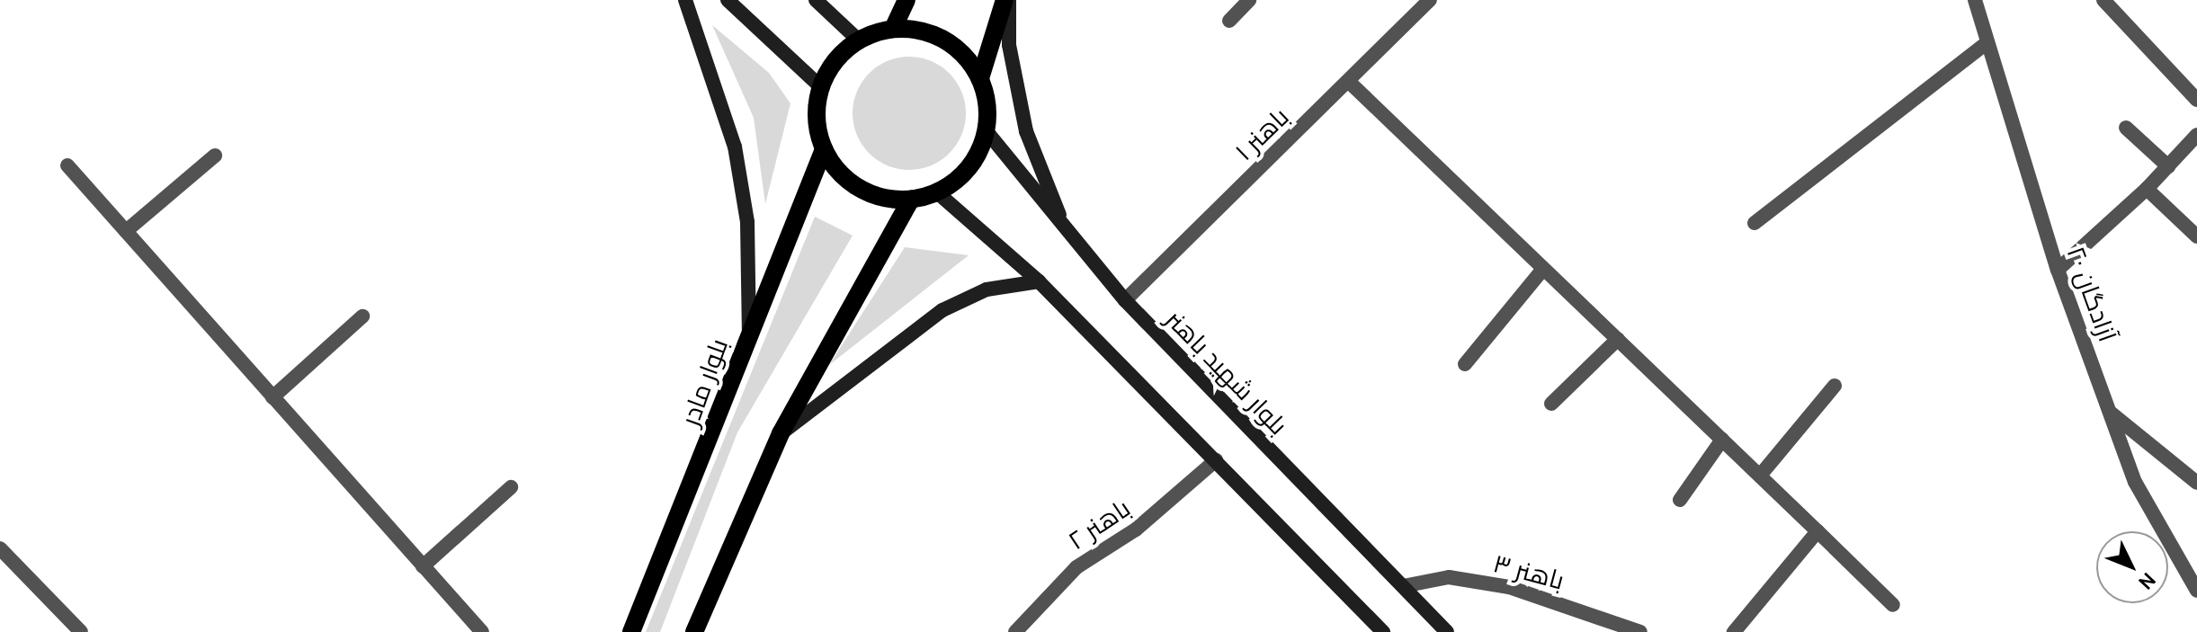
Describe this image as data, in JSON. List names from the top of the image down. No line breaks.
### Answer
{"streets":{"main road":["بلوار شهید باهنر","بلوار مادر"],"street":["باهنر ۱","آزادگان ۲۰","باهنر ۲","باهنر ۳"]},"crossings":[["باهنر ۱","بلوار شهید باهنر"],["بلوار شهید باهنر","بلوار مادر"],["بلوار شهید باهنر","باهنر ۳"]],"north":"bottom right"}
